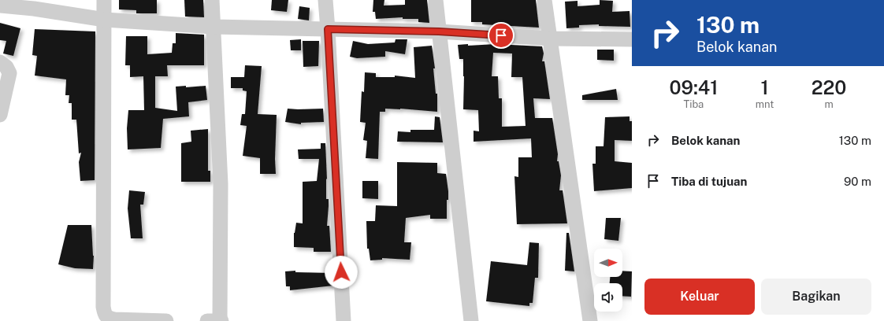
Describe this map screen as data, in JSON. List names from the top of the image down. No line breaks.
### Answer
{"north":"right","page":{"turn":["130 m","Belok kanan"],"eta":["09:41","Tiba","1","mnt","220","m"],"list":[{"name":"Belok kanan","value":"130 m"},{"name":"Tiba di tujuan","value":"90 m"}],"buttons":["Keluar","Bagikan"]}}
